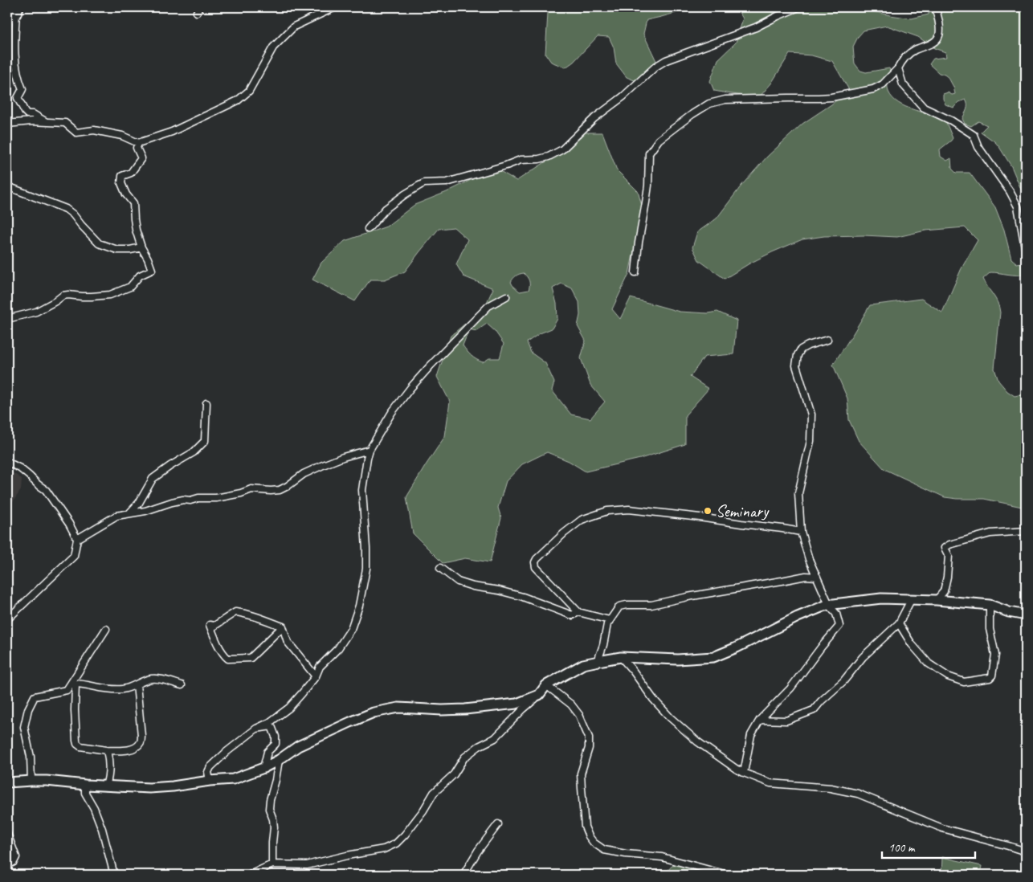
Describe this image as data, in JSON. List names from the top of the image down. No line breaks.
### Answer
{"places":["Seminary"],"scale_bar":"100 m"}
